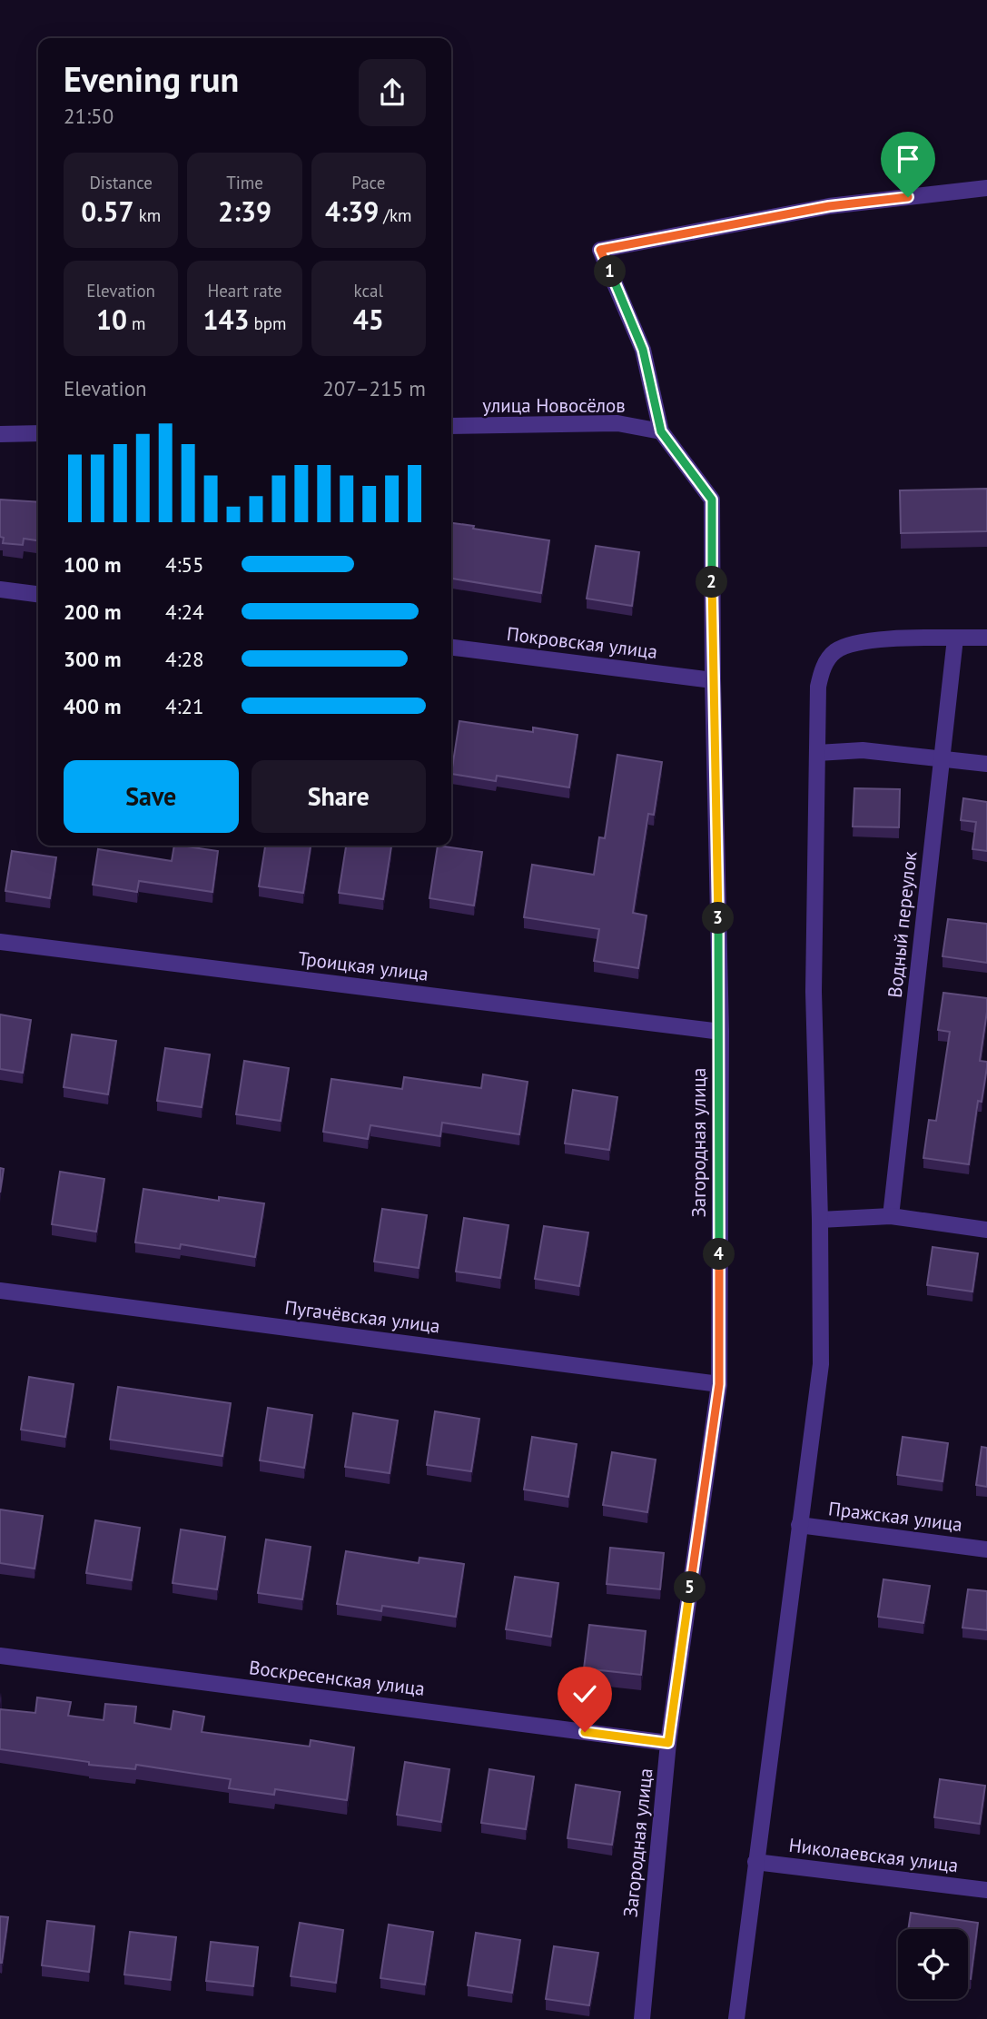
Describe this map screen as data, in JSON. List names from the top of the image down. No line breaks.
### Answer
{"streets":{"street":["улица Новосёлов","Покровская улица","Водный переулок","Троицкая улица","Загородная улица","Пугачёвская улица","Пражская улица","Воскресенская улица","Николаевская улица"]},"crossings":[["улица Новосёлов","Загородная улица"],["Покровская улица","Загородная улица"],["Троицкая улица","Загородная улица"],["Загородная улица","Пугачёвская улица"],["Загородная улица","Воскресенская улица"]],"page":{"heading":["Evening run","21:50"],"stats":[["Distance","0.57 km"],["Time","2:39"],["Pace","4:39 /km"],["Elevation","10 m"],["Heart rate","143 bpm"],["kcal","45"]],"pins":["1","2","3","4","5"],"chart":["Elevation","207–215 m"],"list":[{"name":"100 m","note":"4:55"},{"name":"200 m","note":"4:24"},{"name":"300 m","note":"4:28"},{"name":"400 m","note":"4:21"}],"buttons":["Save","Share"]}}
